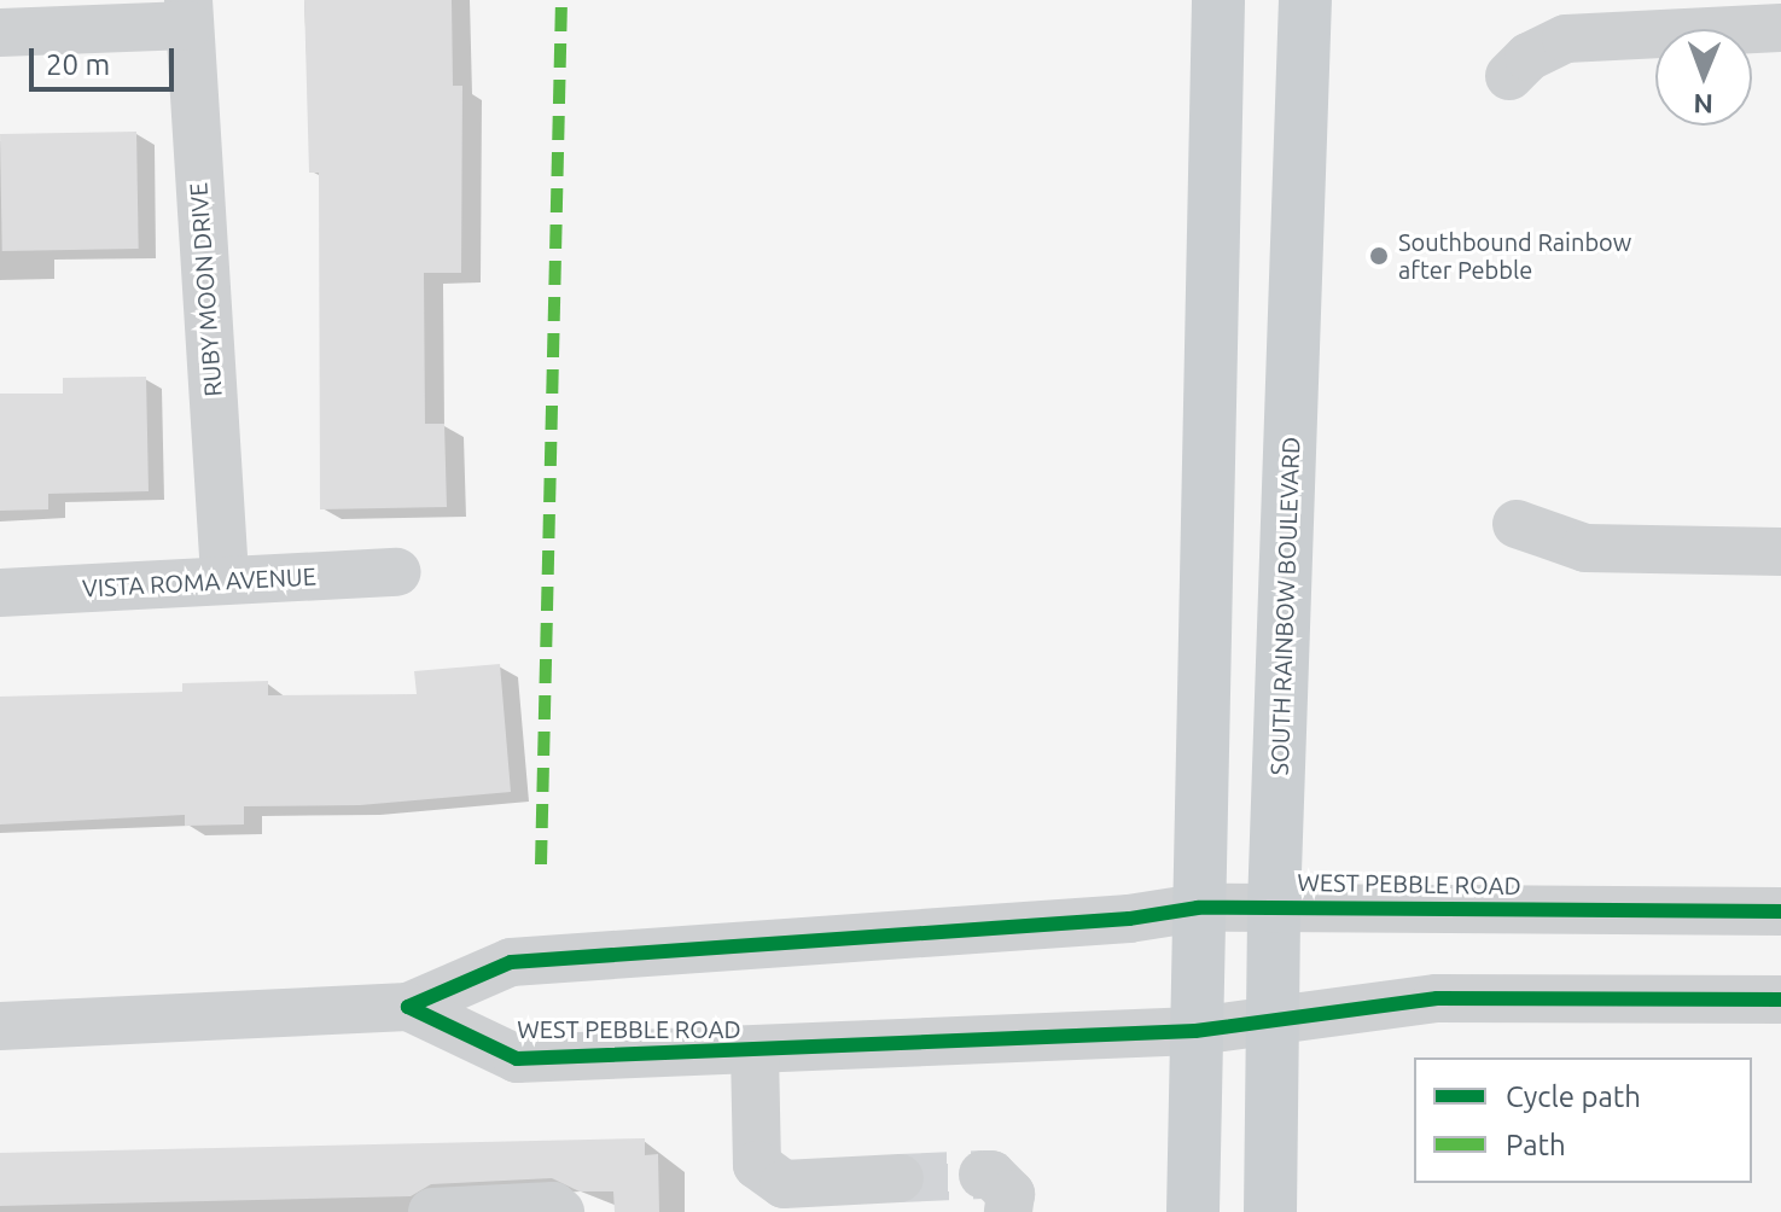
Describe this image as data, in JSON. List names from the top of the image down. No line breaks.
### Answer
{"streets":{"main road":["SOUTH RAINBOW BOULEVARD"],"street":["RUBY MOON DRIVE","VISTA ROMA AVENUE","WEST PEBBLE ROAD"]},"crossings":[["RUBY MOON DRIVE","VISTA ROMA AVENUE"],["SOUTH RAINBOW BOULEVARD","WEST PEBBLE ROAD"]],"places":["Southbound Rainbow after Pebble"],"legend":["Cycle path","Path"],"scale_bar":"20 m","north":"bottom"}
